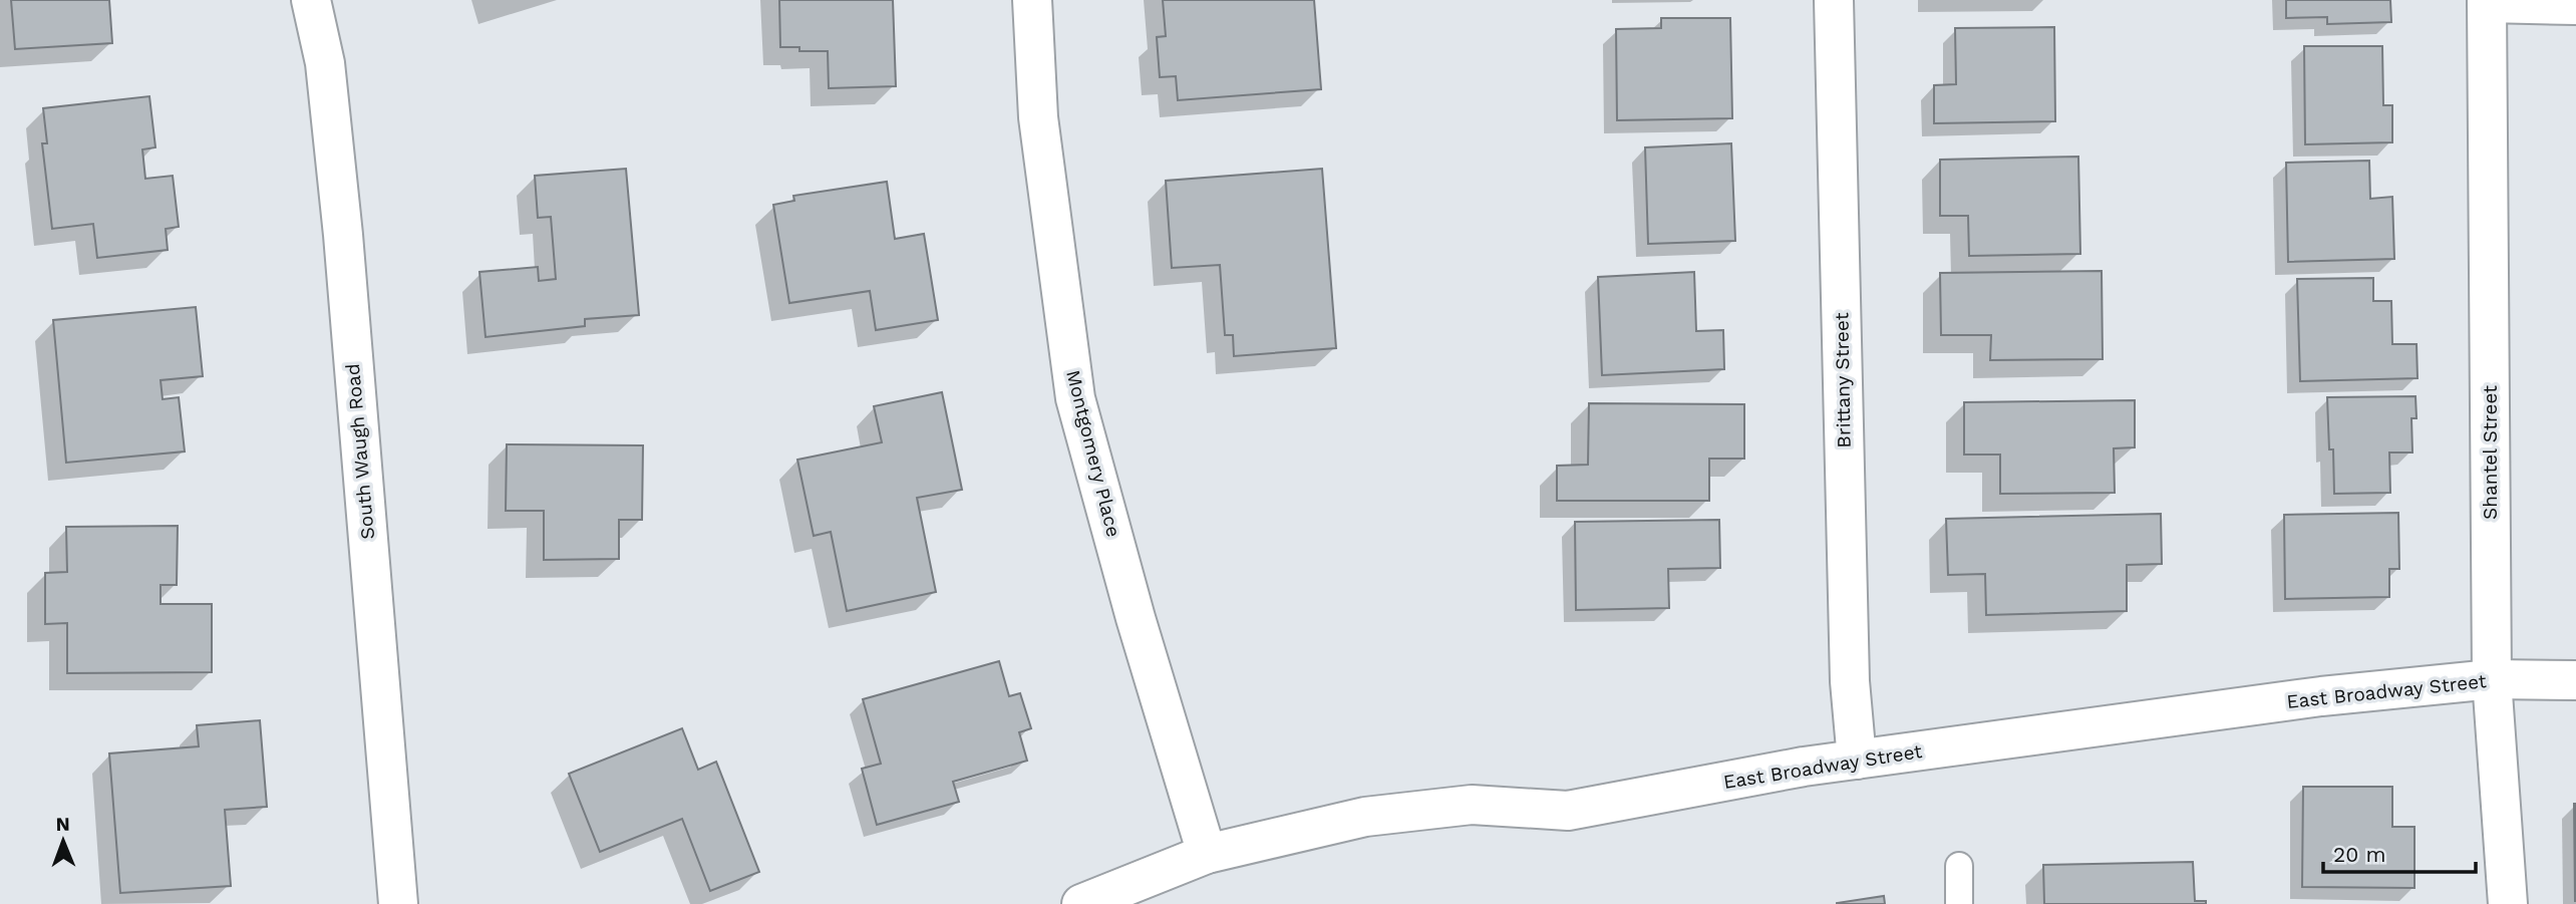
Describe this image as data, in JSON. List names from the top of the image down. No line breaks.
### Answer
{"streets":{"street":["Brittany Street","South Waugh Road","Shantel Street","Montgomery Place","East Broadway Street"]},"crossings":[["Brittany Street","East Broadway Street"],["Shantel Street","East Broadway Street"],["Montgomery Place","East Broadway Street"]],"scale_bar":"20 m","north":"top"}
